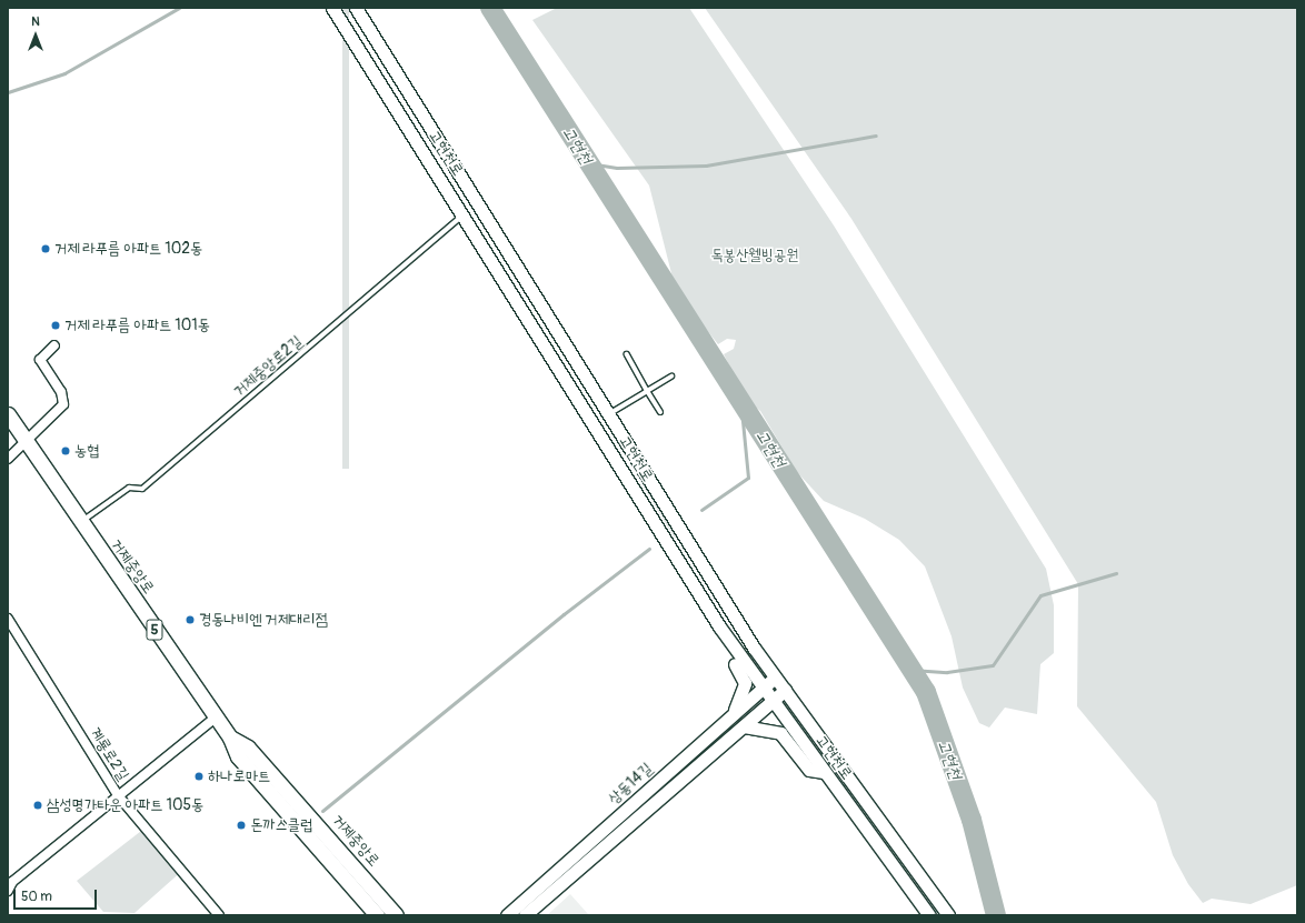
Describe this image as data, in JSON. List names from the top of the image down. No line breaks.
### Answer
{"streets":{"main road":["거제중앙로","5"],"street":["고현천로","계룡로2길","상동14길"],"lane":["거제중앙로2길"]},"crossings":[["고현천로","거제중앙로2길"],["고현천로","상동14길"],["거제중앙로2길","거제중앙로"]],"water":["고현천"],"parks":["독봉산웰빙공원"],"places":["거제 라푸름 아파트 102동","거제 라푸름 아파트 101동","농협","경동나비엔 거제대리점","하나로마트","삼성명가타운 아파트 105동","돈까스클럽"],"scale_bar":"50 m","north":"top"}
